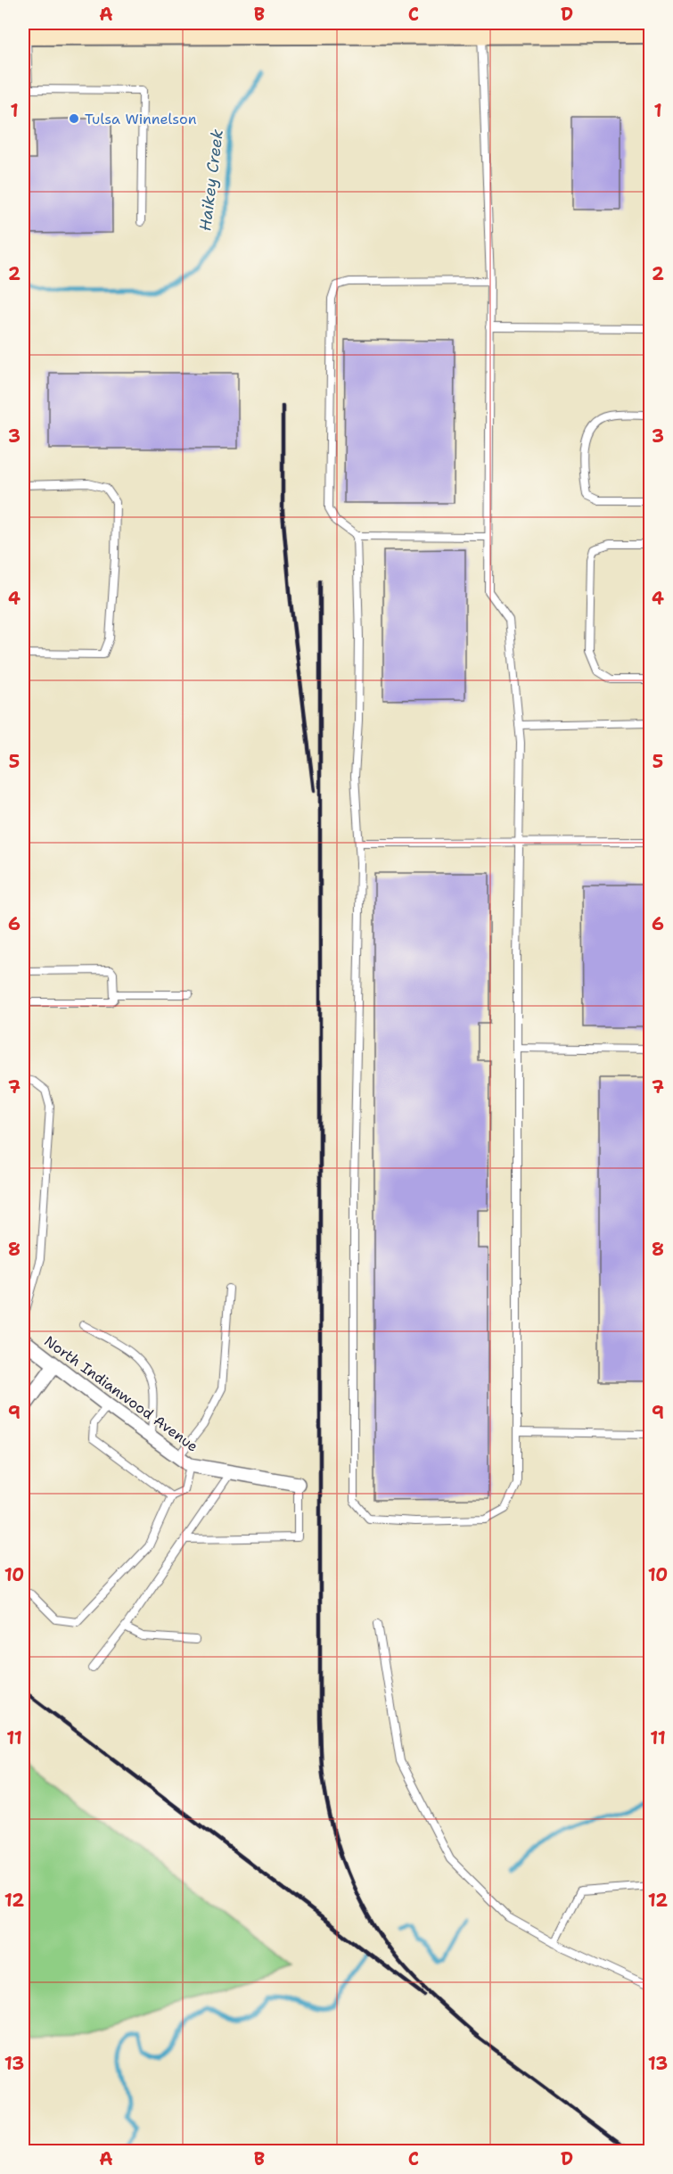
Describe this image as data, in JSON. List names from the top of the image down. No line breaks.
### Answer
{"streets":{"street":["North Indianwood Avenue"]},"water":["Haikey Creek"],"places":["Tulsa Winnelson"],"grid":{"columns":["A","B","C","D"],"rows":["1","2","3","4","5","6","7","8","9","10","11","12","13"]}}
